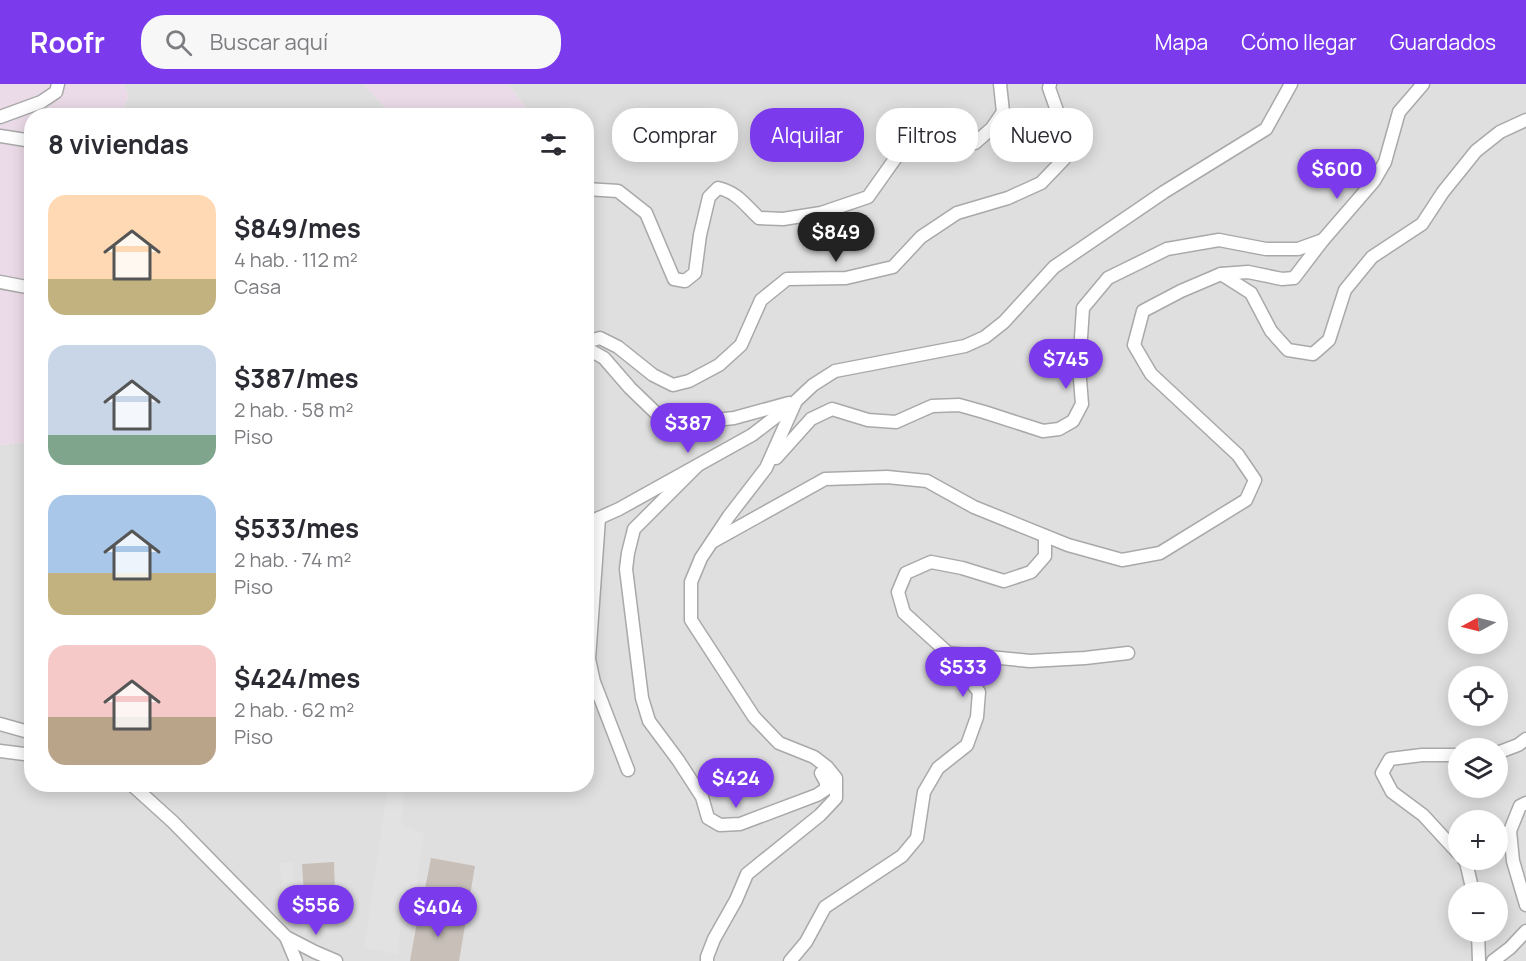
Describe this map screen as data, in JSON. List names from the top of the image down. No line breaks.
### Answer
{"north":"left","page":{"header":"Roofr","search":"Buscar aquí","nav":["Mapa","Cómo llegar","Guardados"],"chip":["Comprar","Alquilar","Filtros","Nuevo"],"heading":"8 viviendas","price":["$600","$849","$745","$387","$533","$424","$556","$404"],"list":[{"name":"$849/mes","note":"4 hab. · 112 m² · Casa"},{"name":"$387/mes","note":"2 hab. · 58 m² · Piso"},{"name":"$533/mes","note":"2 hab. · 74 m² · Piso"},{"name":"$424/mes","note":"2 hab. · 62 m² · Piso"}],"map_buttons":["+","−"]}}
